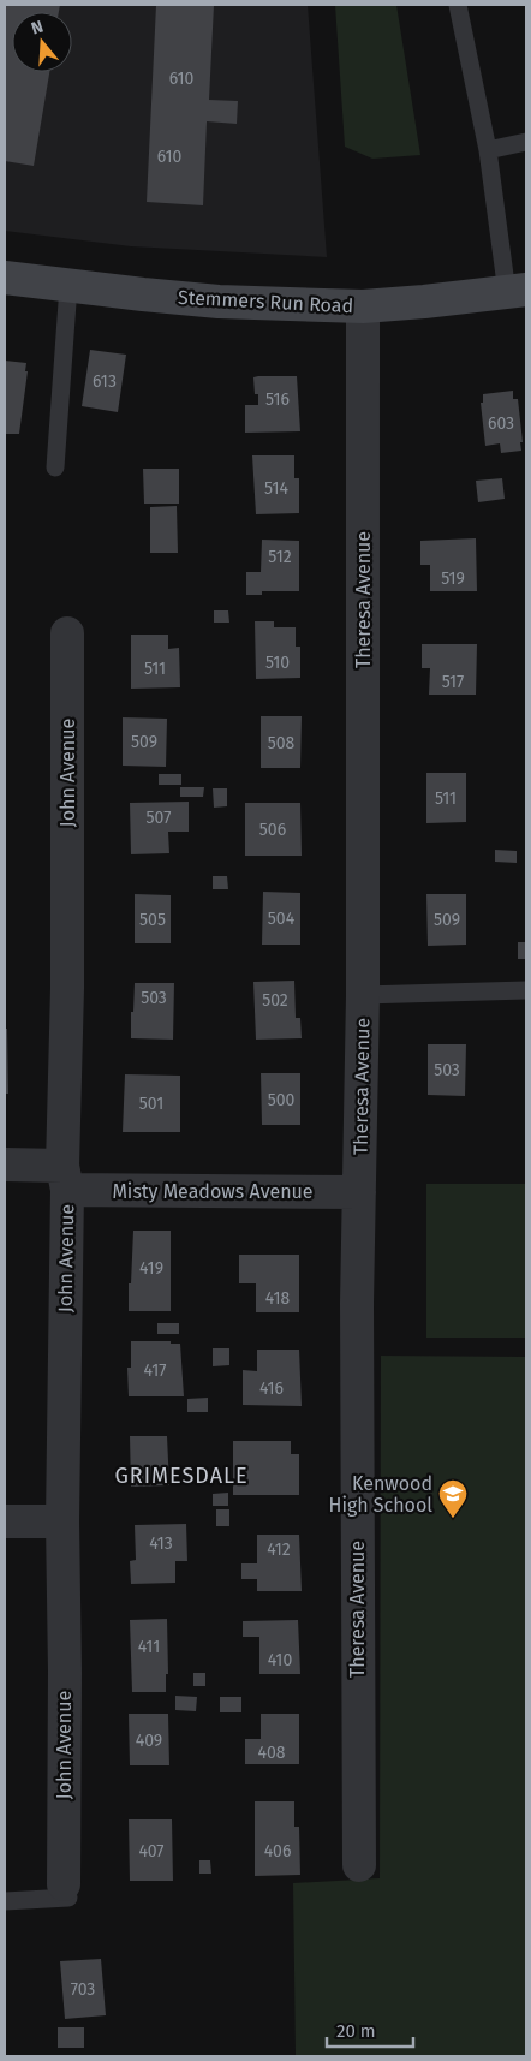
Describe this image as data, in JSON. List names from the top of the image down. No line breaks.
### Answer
{"streets":{"main road":["Stemmers Run Road"],"street":["Theresa Avenue","John Avenue","Misty Meadows Avenue"]},"crossings":[["Stemmers Run Road","Theresa Avenue"],["Theresa Avenue","Misty Meadows Avenue"],["John Avenue","Misty Meadows Avenue"]],"districts":["GRIMESDALE"],"places":{"school or university":["Kenwood High School"]},"house_numbers":["610","610","613","516","603","514","512","519","510","511","517","509","508","511","507","506","504","505","509","503","502","503","500","501","419","418","417","416","413","412","411","410","409","408","407","406","703"],"scale_bar":"20 m","north":"top"}
